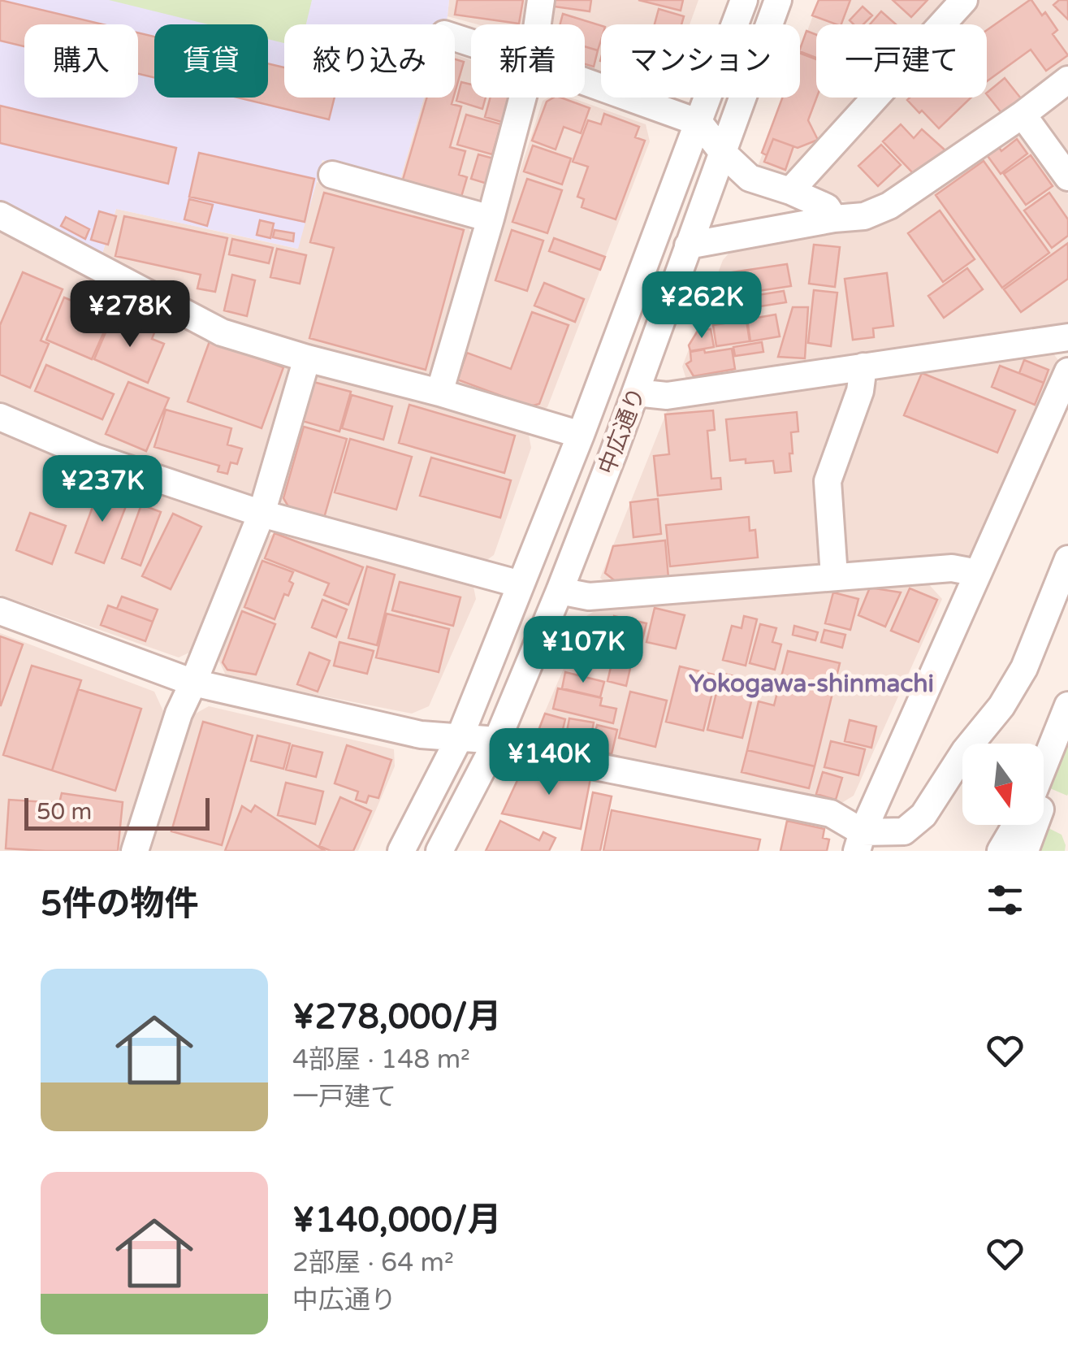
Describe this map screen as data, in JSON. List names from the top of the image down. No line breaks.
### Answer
{"streets":{"street":["中広通り"]},"districts":["Yokogawa-shinmachi"],"scale_bar":"50 m","north":"bottom","page":{"chip":["購入","賃貸","絞り込み","新着","マンション","一戸建て"],"price":["¥262K","¥278K","¥237K","¥107K","¥140K"],"scale":"50 m","heading":"5件の物件","list":[{"name":"¥278,000/月","note":"4部屋 · 148 m² · 一戸建て"},{"name":"¥140,000/月","note":"2部屋 · 64 m² · 中広通り"}]}}
